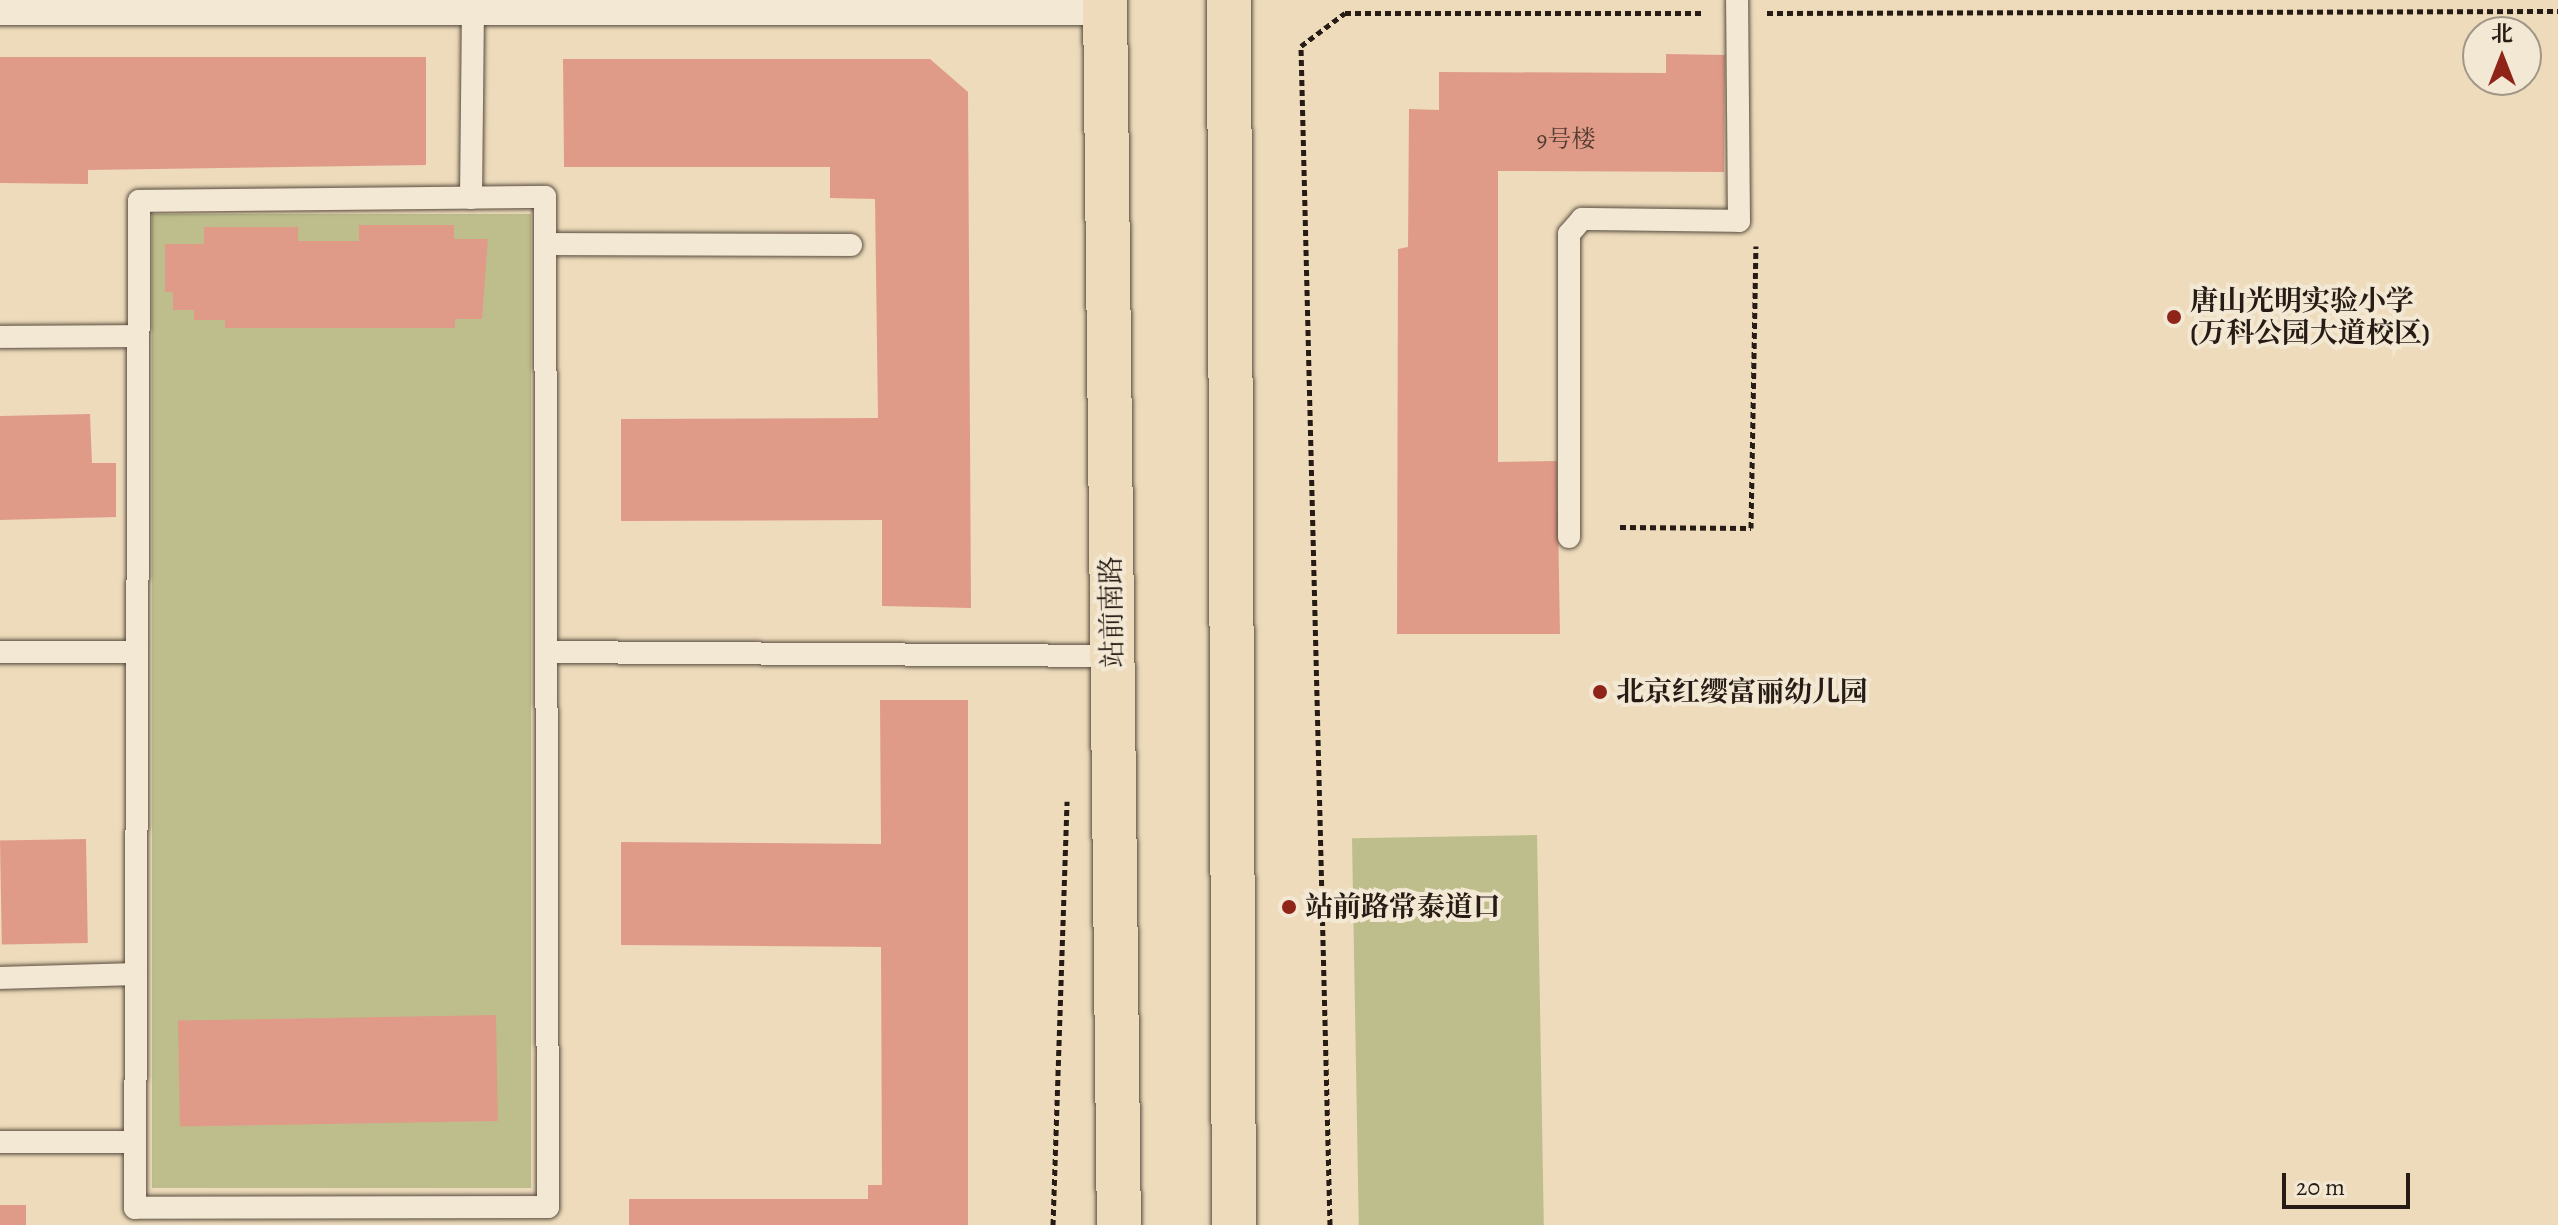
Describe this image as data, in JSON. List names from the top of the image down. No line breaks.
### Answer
{"streets":{"main road":["站前南路"]},"places":["唐山光明实验小学 (万科公园大道校区)","北京红缨富丽幼儿园","站前路常泰道口"],"house_numbers":["9号楼"],"scale_bar":"20 m","north":"top"}
